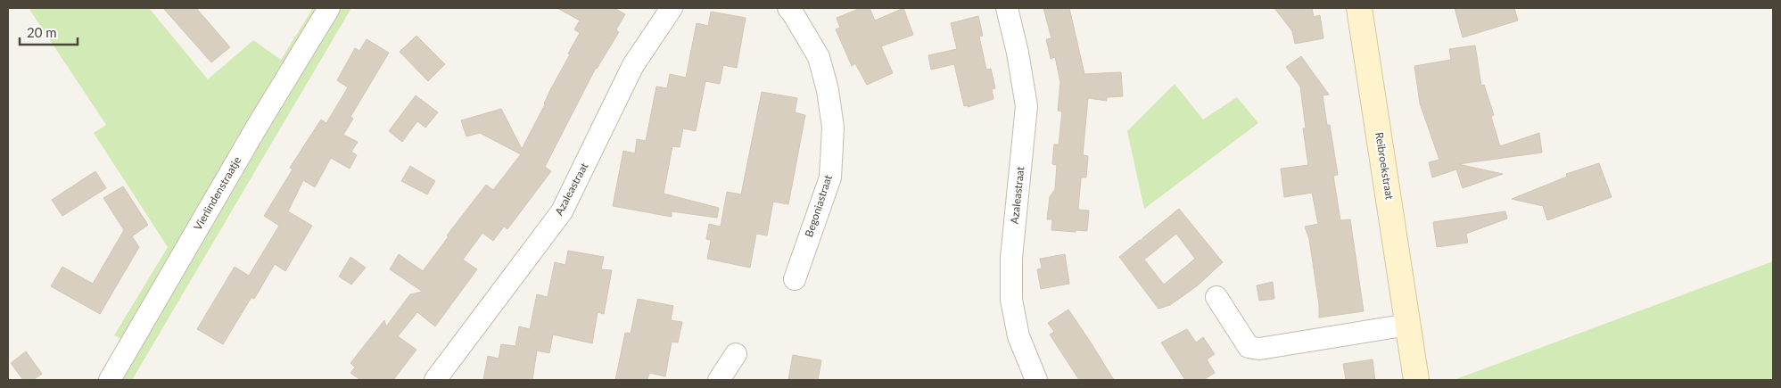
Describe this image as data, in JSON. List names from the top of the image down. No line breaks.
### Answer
{"streets":{"street":["Reibroekstraat","Azaleastraat","Vierlindenstraatje","Begoniastraat"]},"scale_bar":"20 m"}
